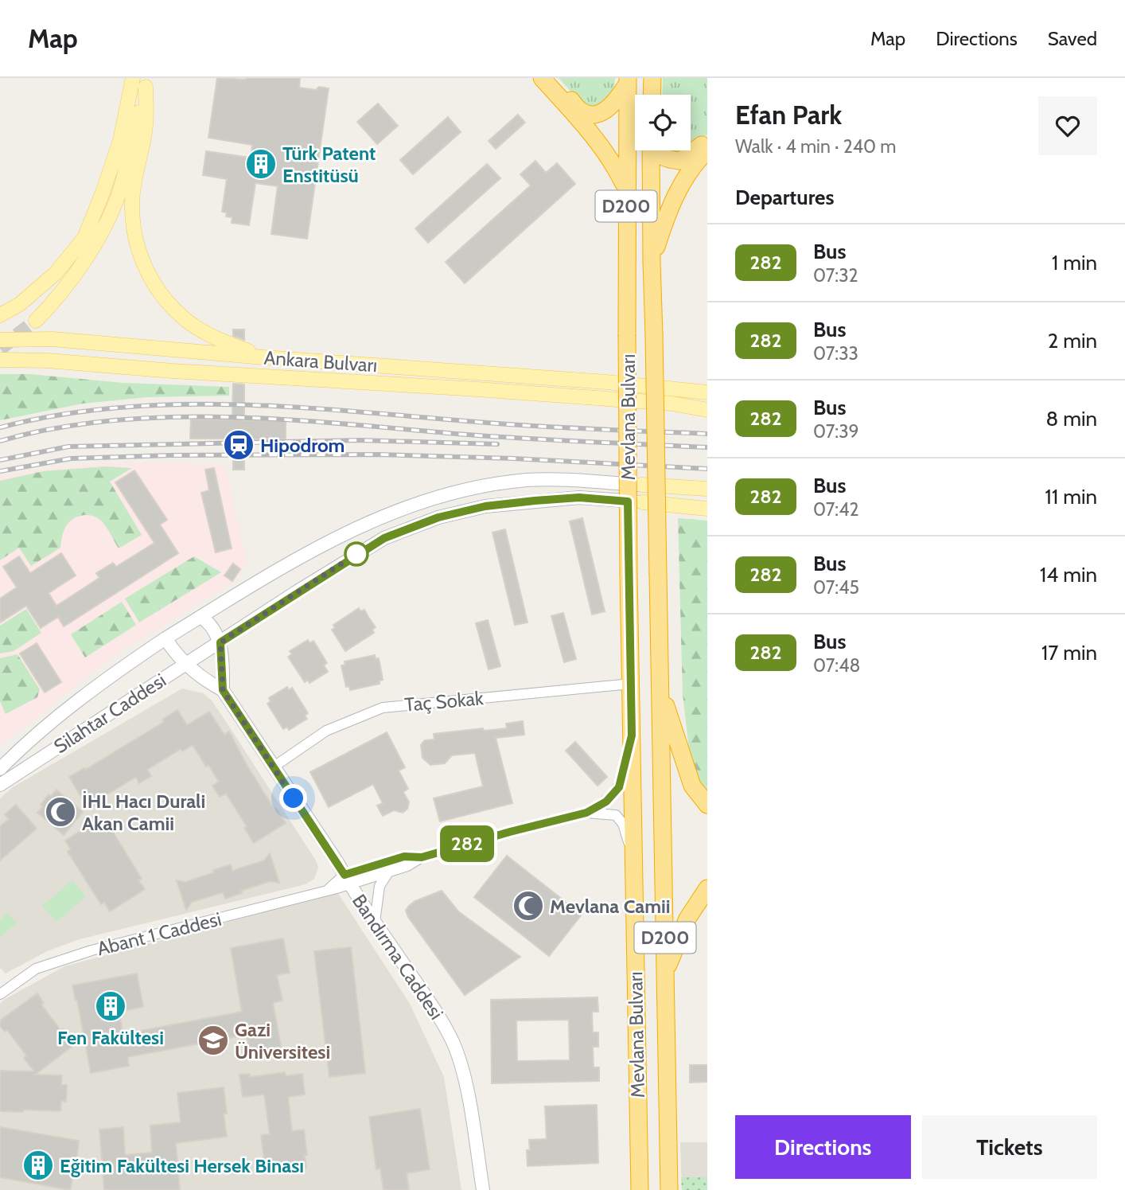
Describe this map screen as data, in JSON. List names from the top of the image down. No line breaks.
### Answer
{"streets":{"highway":["D200","Mevlana Bulvarı"],"main road":["Ankara Bulvarı","Silahtar Caddesi","Bandırma Caddesi"],"street":["Taç Sokak","Abant 1 Caddesi"]},"crossings":[["Mevlana Bulvarı","Taç Sokak"],["Mevlana Bulvarı","Abant 1 Caddesi"],["Taç Sokak","Bandırma Caddesi"],["Silahtar Caddesi","Bandırma Caddesi"],["Abant 1 Caddesi","Bandırma Caddesi"]],"places":{"building":["Türk Patent Enstitüsü","Fen Fakültesi","Eğitim Fakültesi Hersek Binası"],"station":["Hipodrom"],"mosque":["İHL Hacı Durali Akan Camii","Mevlana Camii"],"school or university":["Gazi Üniversitesi"]},"lines":["bus line 282"],"page":{"header":"Map","nav":["Map","Directions","Saved"],"on_map":"282","heading":[["Efan Park","Walk · 4 min · 240 m"],"Departures"],"list":[{"mark":"282","name":"Bus","note":"07:32","value":"1 min"},{"mark":"282","name":"Bus","note":"07:33","value":"2 min"},{"mark":"282","name":"Bus","note":"07:39","value":"8 min"},{"mark":"282","name":"Bus","note":"07:42","value":"11 min"},{"mark":"282","name":"Bus","note":"07:45","value":"14 min"},{"mark":"282","name":"Bus","note":"07:48","value":"17 min"}],"buttons":["Directions","Tickets"]}}
